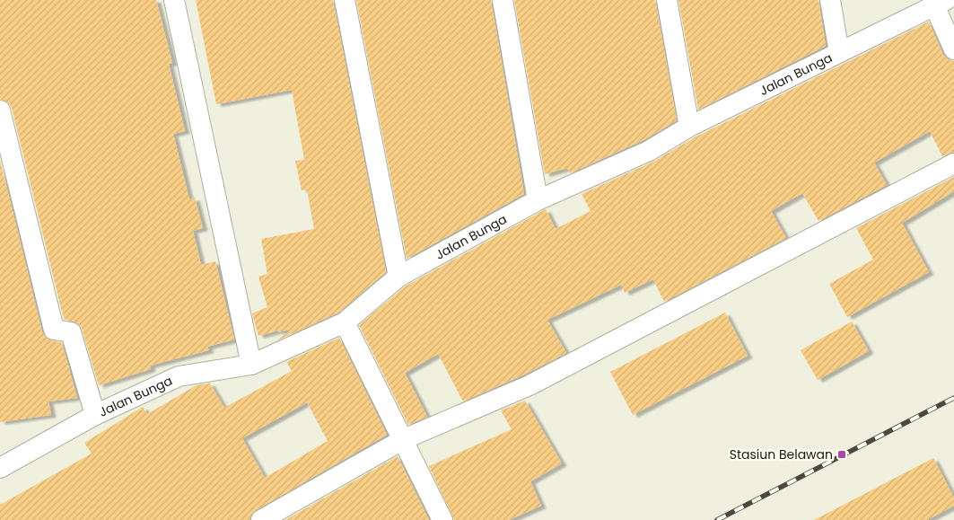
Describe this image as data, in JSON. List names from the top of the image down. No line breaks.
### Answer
{"streets":{"street":["Jalan Bunga"]},"places":{"transit":["Stasiun Belawan"]}}
